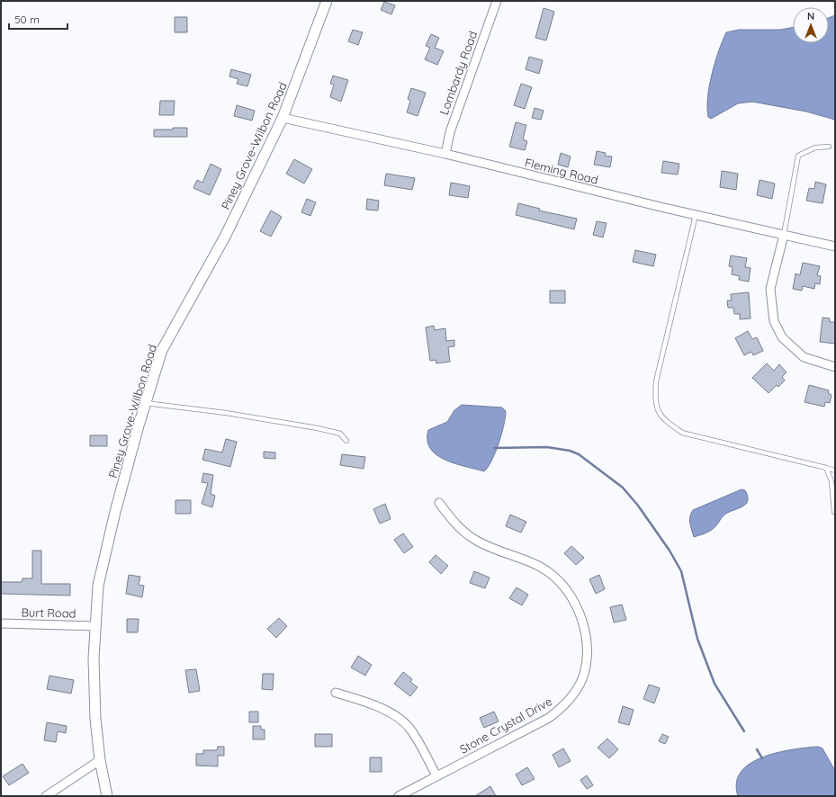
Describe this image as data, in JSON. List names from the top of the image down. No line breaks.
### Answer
{"streets":{"street":["Lombardy Road","Piney Grove-Wilbon Road","Fleming Road","Burt Road","Stone Crystal Drive"]},"crossings":[["Lombardy Road","Fleming Road"],["Piney Grove-Wilbon Road","Fleming Road"],["Piney Grove-Wilbon Road","Burt Road"]],"scale_bar":"50 m","north":"top"}
